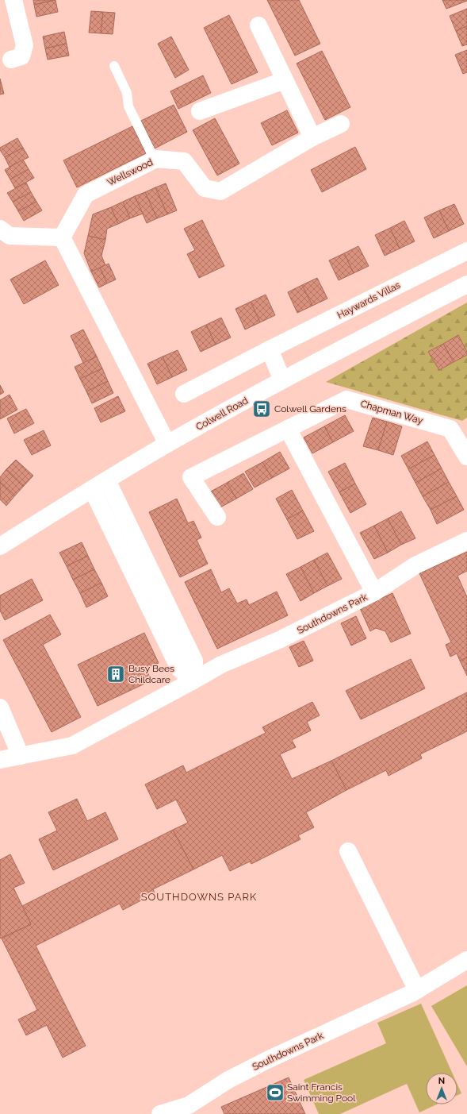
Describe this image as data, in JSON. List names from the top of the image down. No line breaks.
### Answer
{"streets":{"street":["Wellswood","Haywards Villas","Chapman Way","Colwell Road","Southdowns Park"]},"districts":["SOUTHDOWNS PARK"],"places":{"bus stop":["Colwell Gardens"],"building":["Busy Bees Childcare"],"sports":["Saint Francis Swimming Pool"]},"north":"top"}
